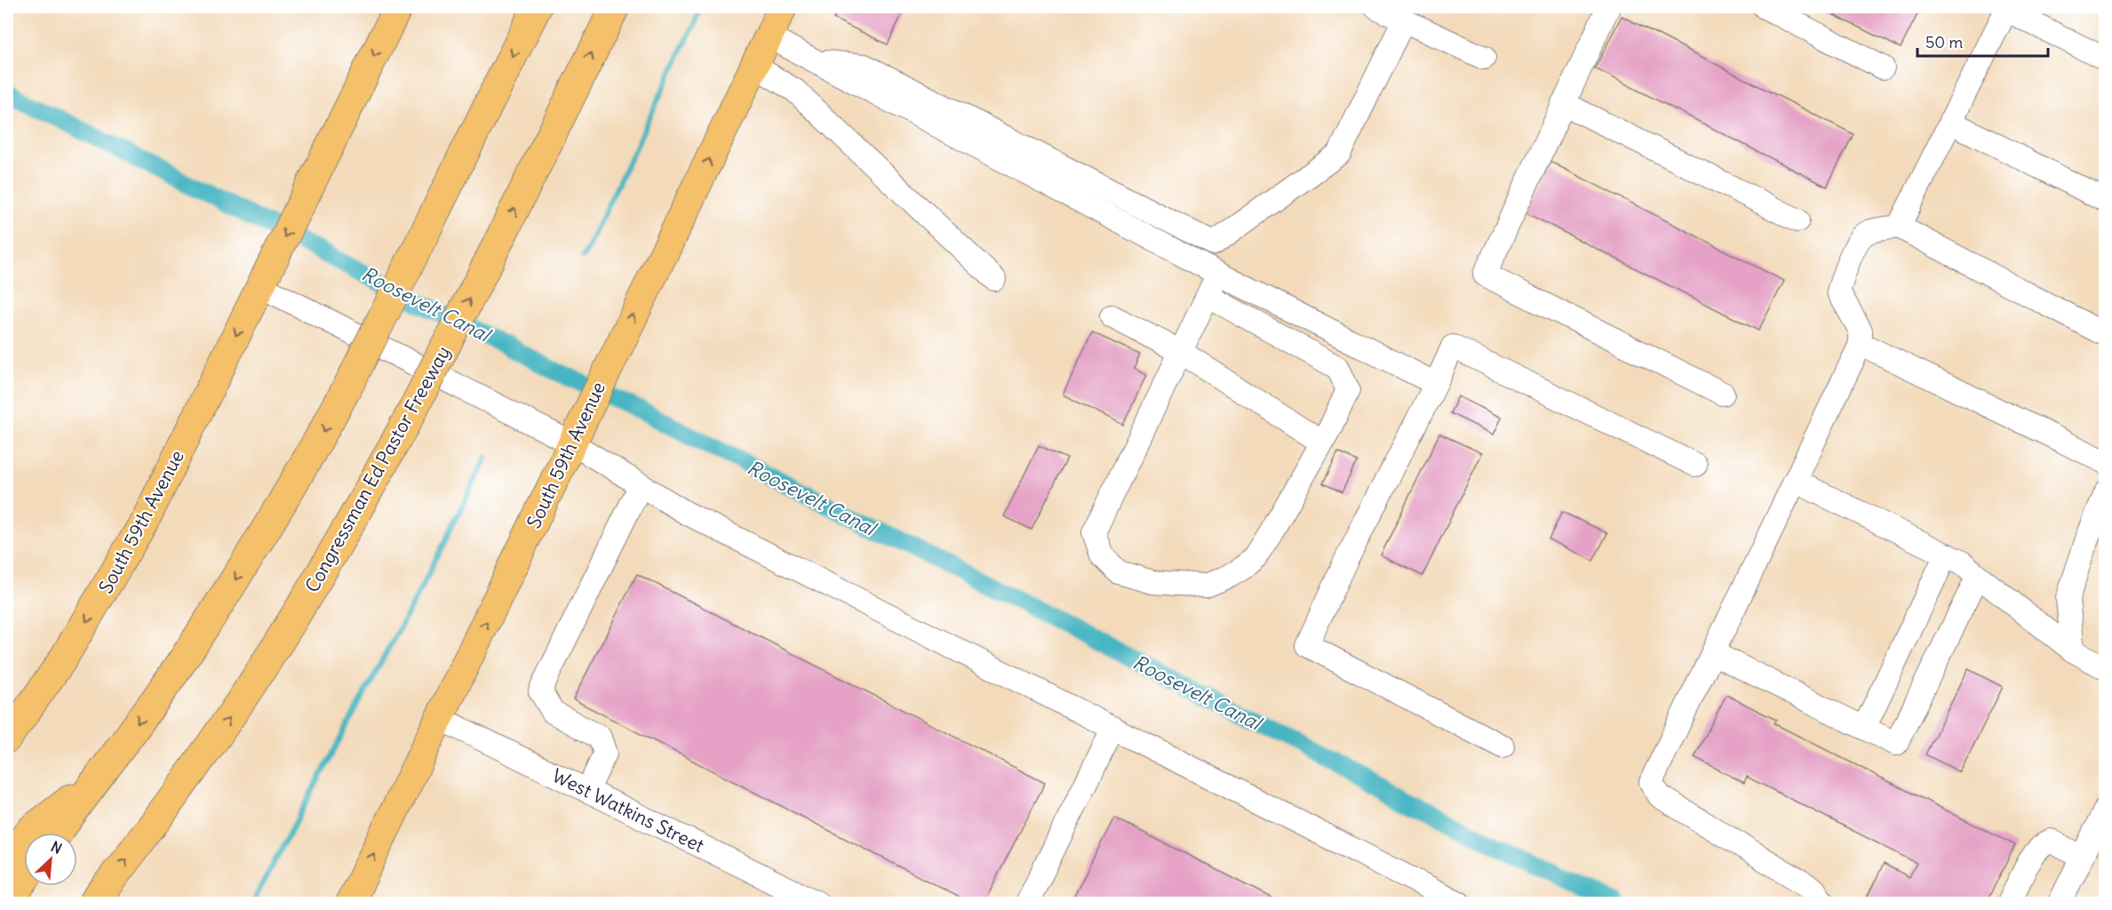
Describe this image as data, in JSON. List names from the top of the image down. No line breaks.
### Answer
{"streets":{"highway":["Congressman Ed Pastor Freeway"],"main road":["South 59th Avenue"],"street":["West Watkins Street"]},"crossings":[["South 59th Avenue","West Watkins Street"]],"water":["Roosevelt Canal"],"scale_bar":"50 m","north":"top right"}
